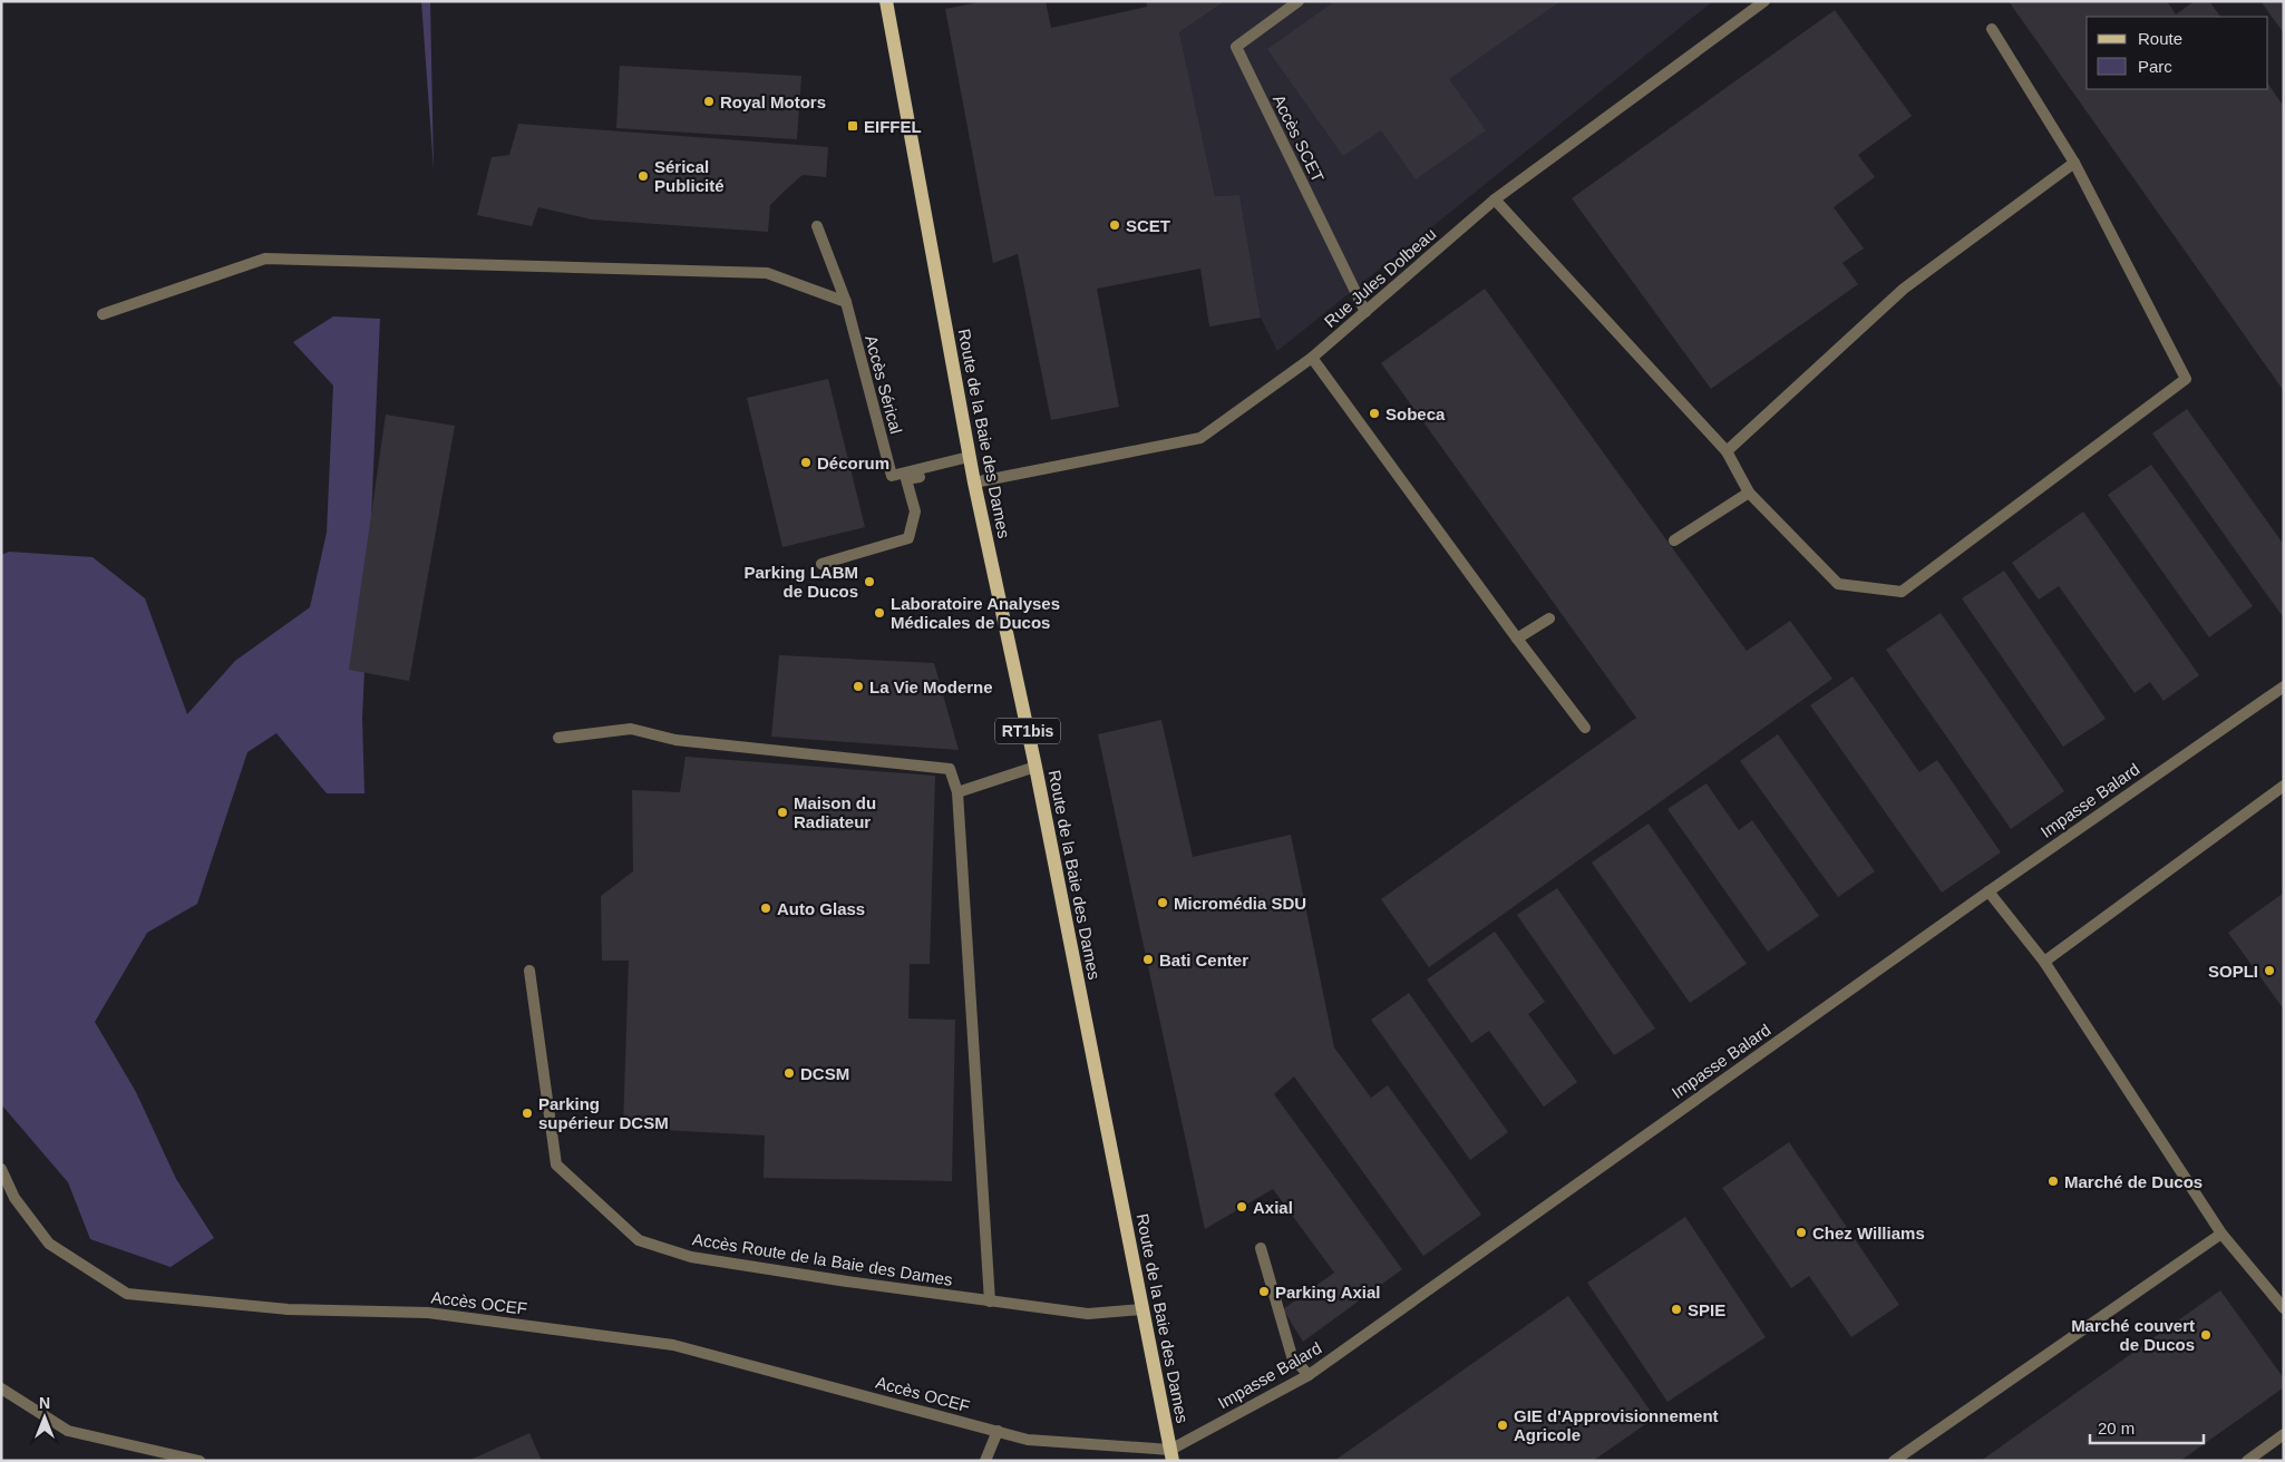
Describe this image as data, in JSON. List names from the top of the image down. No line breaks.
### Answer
{"streets":{"main road":["Route de la Baie des Dames","RT1bis"],"street":["Accès SCET","Rue Jules Dolbeau","Accès Sérical","Impasse Balard","Accès Route de la Baie des Dames","Accès OCEF"]},"crossings":[["Accès SCET","Rue Jules Dolbeau"],["Rue Jules Dolbeau","Route de la Baie des Dames"],["Accès Sérical","Route de la Baie des Dames"],["Route de la Baie des Dames","Impasse Balard"],["Route de la Baie des Dames","Accès Route de la Baie des Dames"],["Route de la Baie des Dames","Accès OCEF"],["Impasse Balard","Accès OCEF"]],"places":{"other":["Royal Motors","Sérical Publicité","SCET","Sobeca","Décorum","Parking LABM de Ducos","Laboratoire Analyses Médicales de Ducos","La Vie Moderne","Maison du Radiateur","Micromédia SDU","Auto Glass","Bati Center","SOPLI","DCSM","Parking supérieur DCSM","Marché de Ducos","Axial","Chez Williams","Parking Axial","SPIE","Marché couvert de Ducos","GIE d'Approvisionnement Agricole"],"transit":["EIFFEL"]},"legend":["Route","Parc"],"scale_bar":"20 m","north":"top"}
